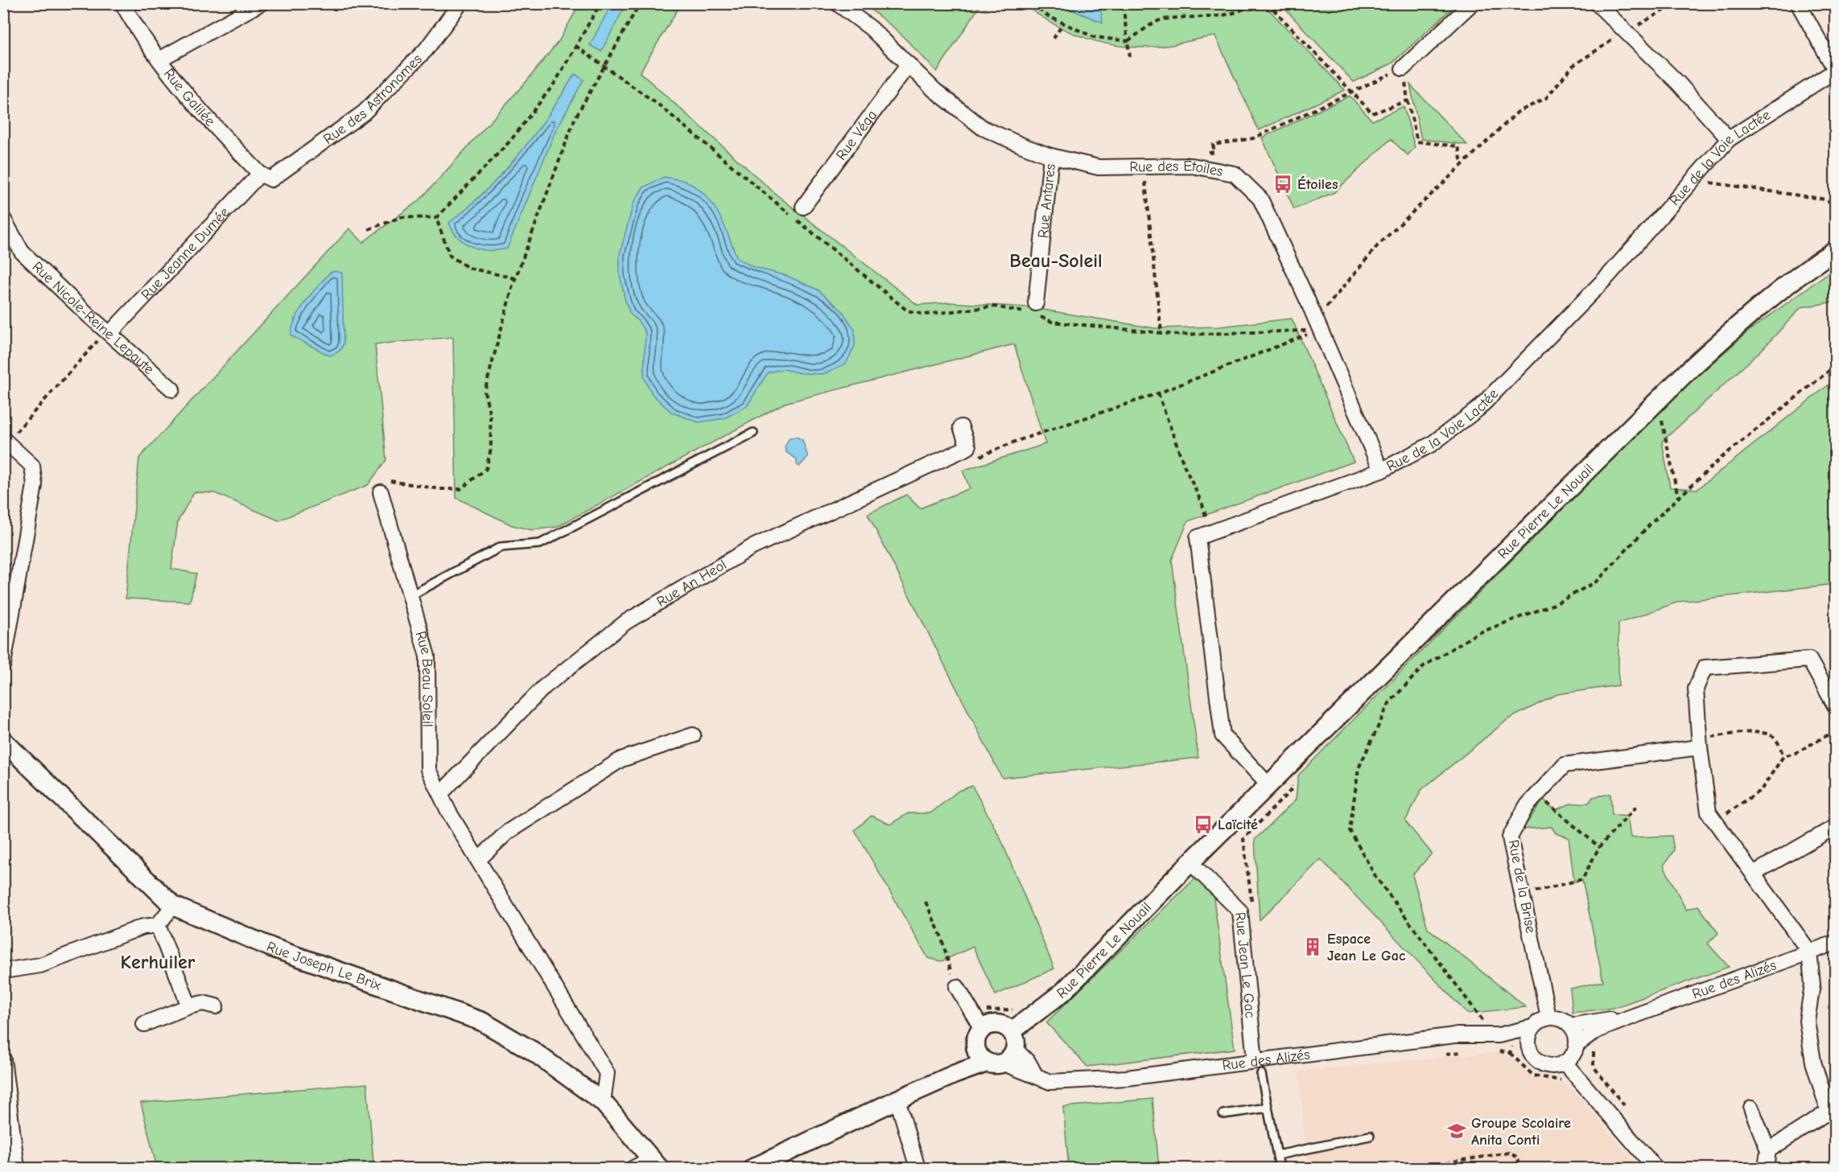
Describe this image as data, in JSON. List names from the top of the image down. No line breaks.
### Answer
{"streets":{"street":["Rue Galilée","Rue des Astronomes","Rue Véga","Rue de la Voie Lactée","Rue des Étoiles","Rue Antares","Rue Jeanne Dumée","Rue Nicole-Reine Lepaute","Rue Pierre Le Nouail","Rue An Heol","Rue Beau Soleil","Rue de la Brise","Rue Joseph Le Brix","Rue Jean Le Gac","Rue des Alizés"]},"crossings":[["Rue Galilée","Rue des Astronomes"],["Rue Galilée","Rue Jeanne Dumée"],["Rue des Astronomes","Rue Jeanne Dumée"],["Rue Véga","Rue des Étoiles"],["Rue de la Voie Lactée","Rue des Étoiles"],["Rue des Étoiles","Rue Antares"],["Rue Jeanne Dumée","Rue Nicole-Reine Lepaute"],["Rue Pierre Le Nouail","Rue Jean Le Gac"],["Rue An Heol","Rue Beau Soleil"],["Rue Beau Soleil","Rue Joseph Le Brix"],["Rue de la Brise","Rue des Alizés"],["Rue Jean Le Gac","Rue des Alizés"]],"districts":["Beau-Soleil","Kerhuiler"],"places":{"bus stop":["Étoiles","Laïcité"],"building":["Espace Jean Le Gac"],"school or university":["Groupe Scolaire Anita Conti"]}}
